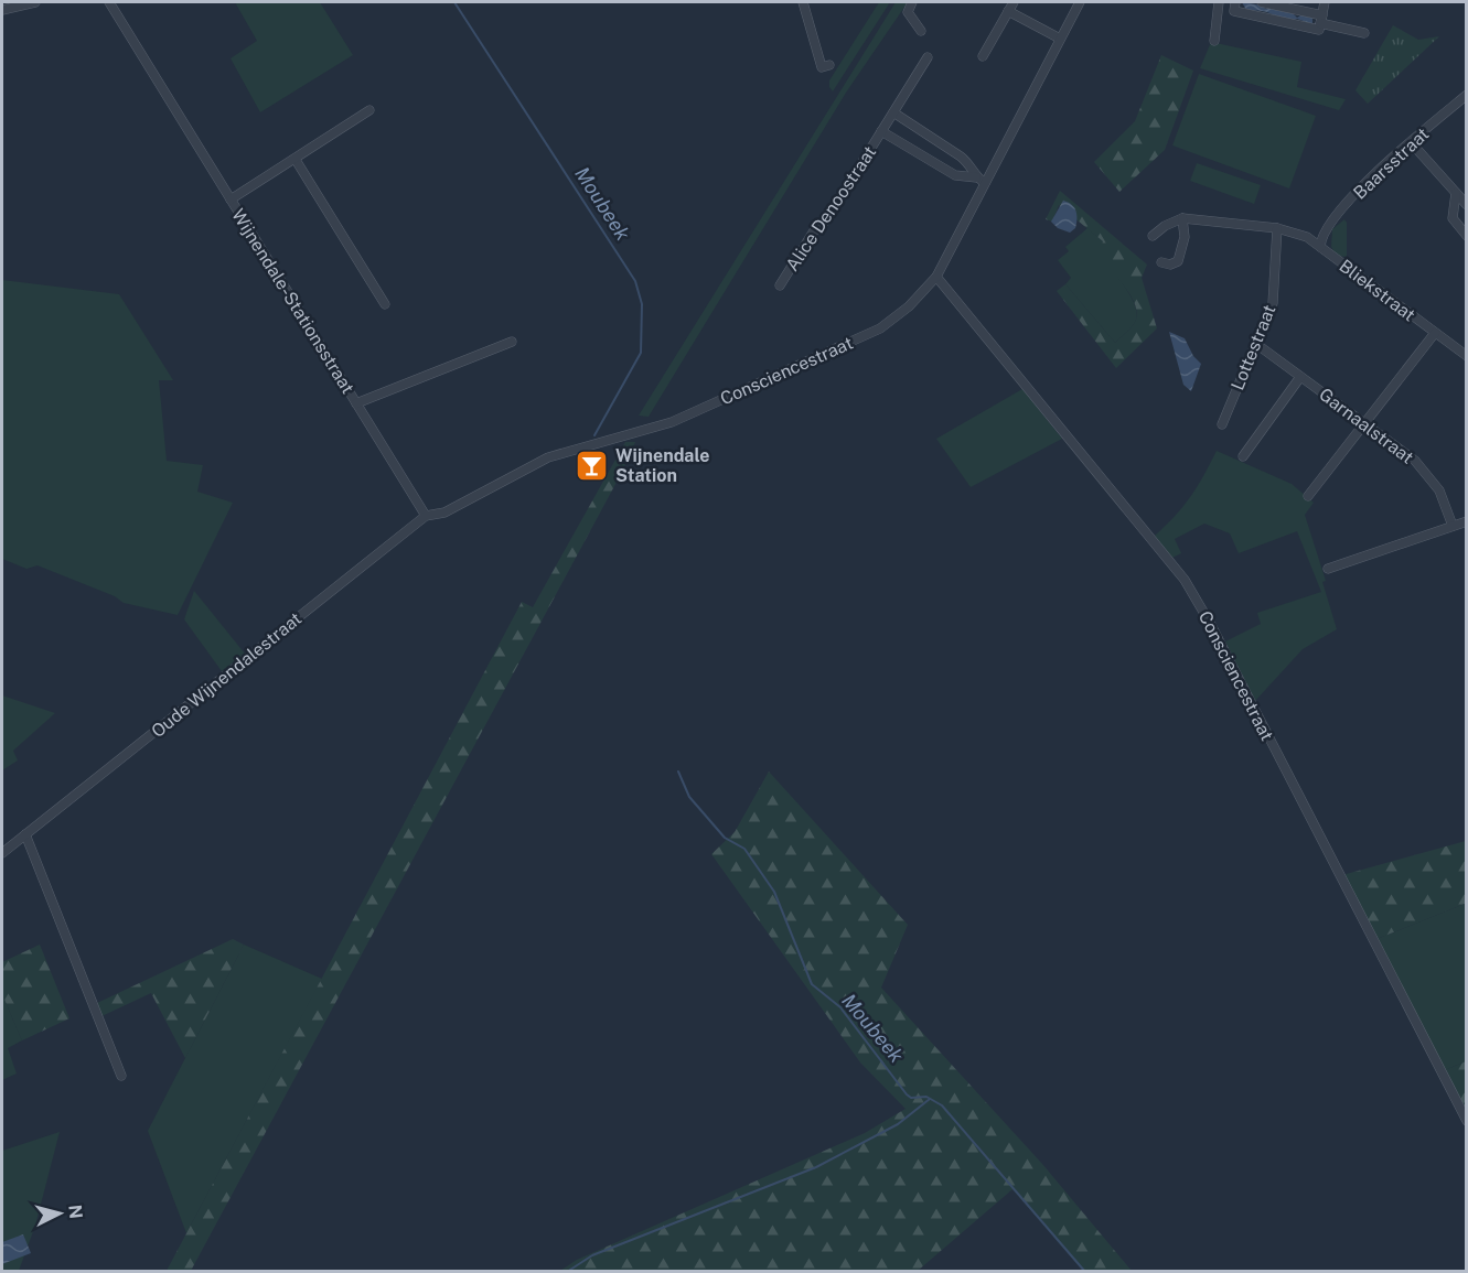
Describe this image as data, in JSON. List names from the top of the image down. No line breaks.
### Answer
{"streets":{"street":["Baarsstraat","Alice Denoostraat","Bliekstraat","Wijnendale-Stationsstraat","Lottestraat","Consciencestraat","Garnaalstraat","Oude Wijnendalestraat"]},"crossings":[["Baarsstraat","Bliekstraat"],["Alice Denoostraat","Consciencestraat"],["Bliekstraat","Lottestraat"],["Wijnendale-Stationsstraat","Consciencestraat"],["Wijnendale-Stationsstraat","Oude Wijnendalestraat"],["Lottestraat","Garnaalstraat"],["Consciencestraat","Oude Wijnendalestraat"]],"water":["Moubeek"],"places":{"bar":["Wijnendale Station"]},"north":"right"}
